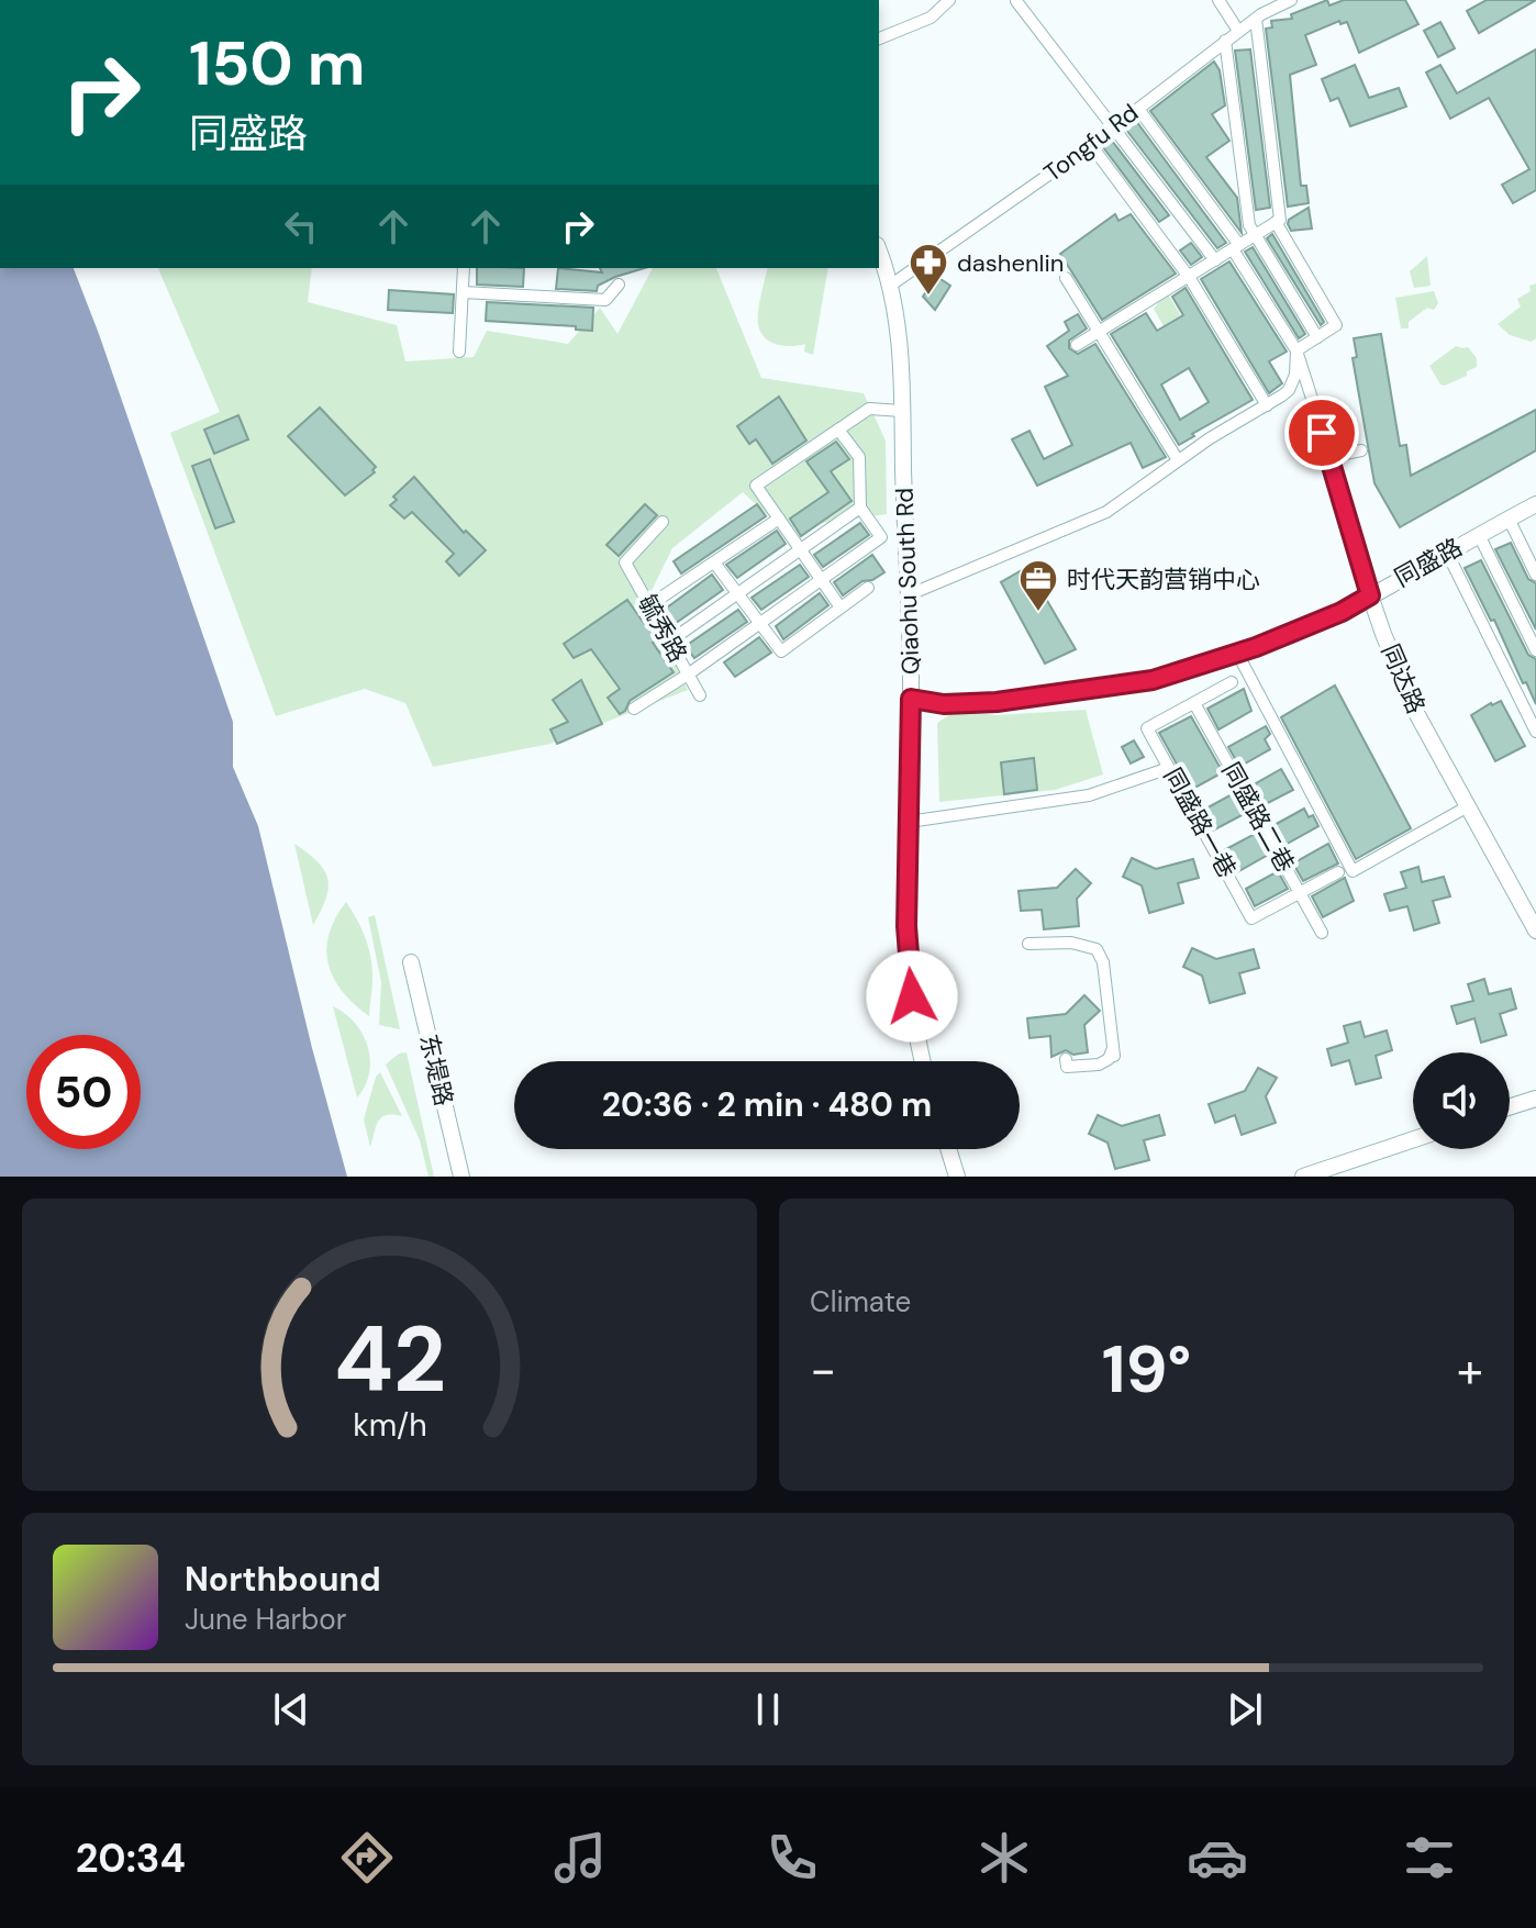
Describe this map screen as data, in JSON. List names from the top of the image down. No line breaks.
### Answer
{"streets":{"street":["Tongfu Rd","同盛路","Qiaohu South Rd","毓秀路","同达路","同盛路二巷","同盛路一巷","东堤路"]},"crossings":[["Tongfu Rd","Qiaohu South Rd"],["同盛路","Qiaohu South Rd"],["同盛路","同达路"],["同盛路二巷","同盛路一巷"]],"places":{"pharmacy":["dashenlin"],"office":["时代天韵营销中心"]},"page":{"turn":["150 m","同盛路"],"limit":"50","trip":"20:36 · 2 min · 480 m","tile":"Climate","heat":["−","19°","+"],"song":["Northbound","June Harbor"],"tabs":"20:34","gauge":["42","km/h"]}}
